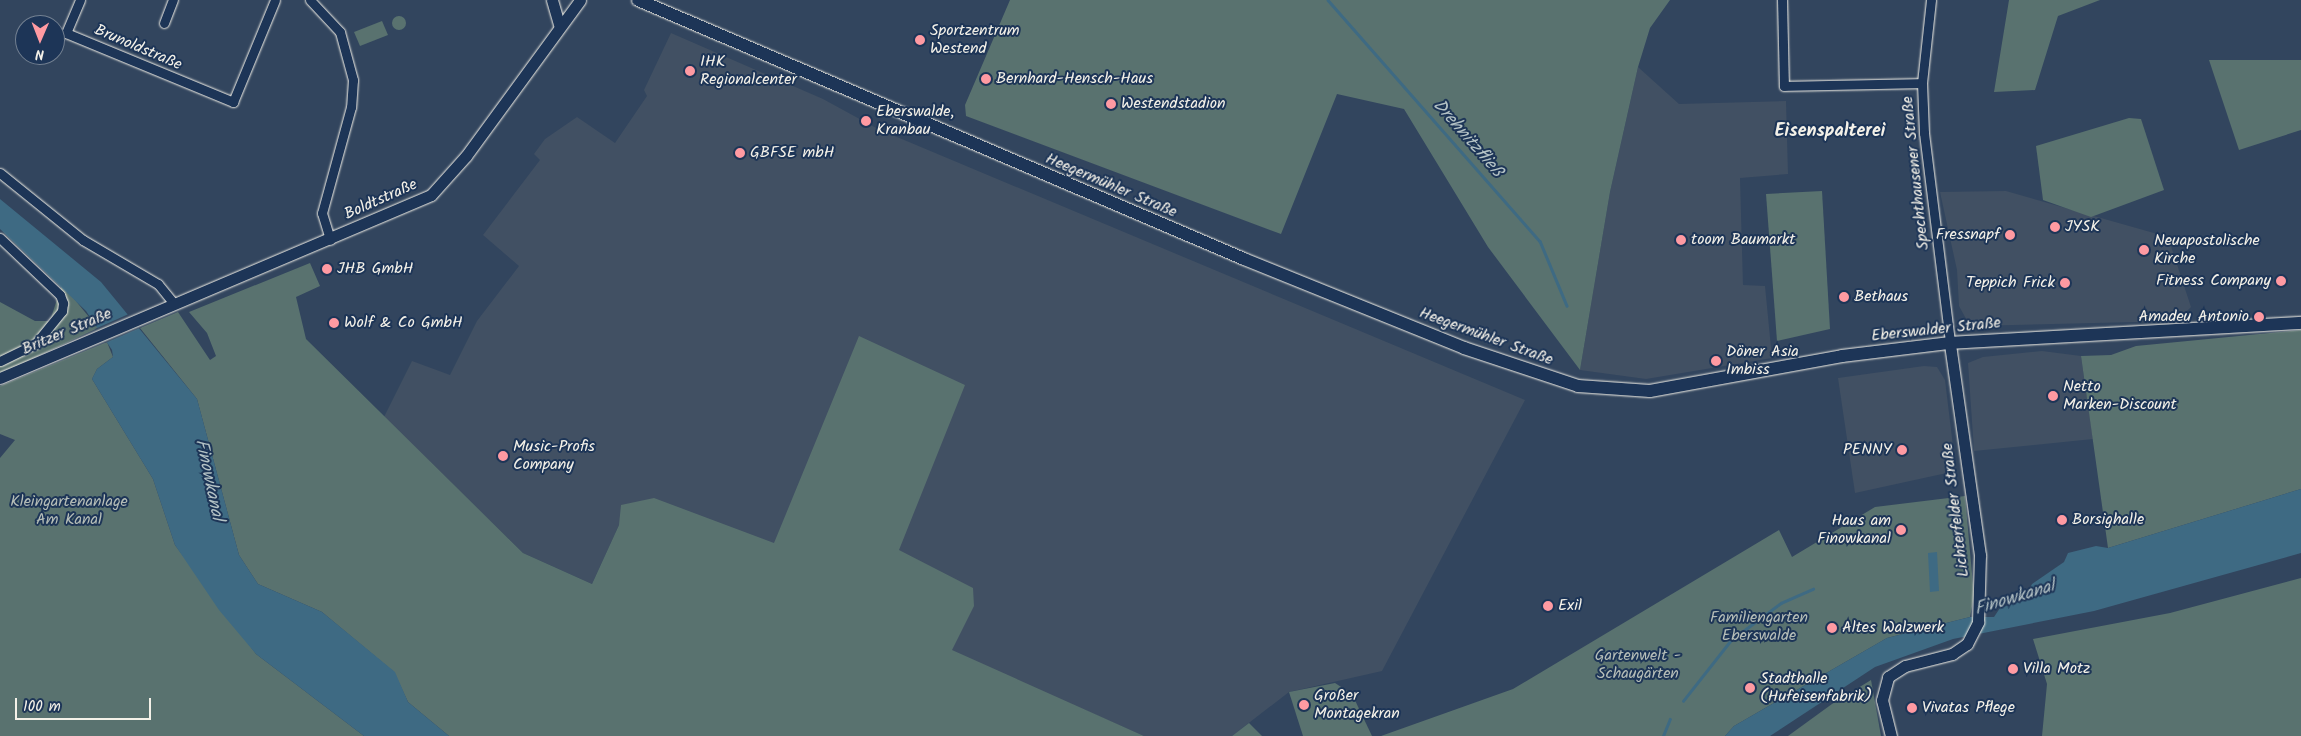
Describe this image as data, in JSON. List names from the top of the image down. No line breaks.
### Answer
{"streets":{"main road":["Heegermühler Straße","Boldtstraße","Eberswalder Straße","Britzer Straße","Lichterfelder Straße"],"street":["Brunoldstraße","Spechthausener Straße"]},"crossings":[["Spechthausener Straße","Eberswalder Straße"],["Spechthausener Straße","Lichterfelder Straße"],["Heegermühler Straße","Eberswalder Straße"],["Boldtstraße","Britzer Straße"],["Eberswalder Straße","Lichterfelder Straße"]],"districts":["Eisenspalterei"],"water":["Drehnitzfließ","Finowkanal"],"parks":["Kleingartenanlage Am Kanal","Familiengarten Eberswalde","Gartenwelt - Schaugärten"],"places":["Sportzentrum Westend","IHK Regionalcenter","Bernhard-Hensch-Haus","Westendstadion","Eberswalde, Kranbau","GBFSE mbH","JYSK","Fressnapf","toom Baumarkt","Neuapostolische Kirche","JHB GmbH","Fitness Company","Teppich Frick","Bethaus","Amadeu Antonio","Wolf & Co GmbH","Döner Asia Imbiss","Netto Marken-Discount","PENNY","Music-Profis Company","Borsighalle","Haus am Finowkanal","Exil","Altes Walzwerk","Villa Motz","Stadthalle (Hufeisenfabrik)","Großer Montagekran","Vivatas Pflege"],"scale_bar":"100 m","north":"bottom"}
